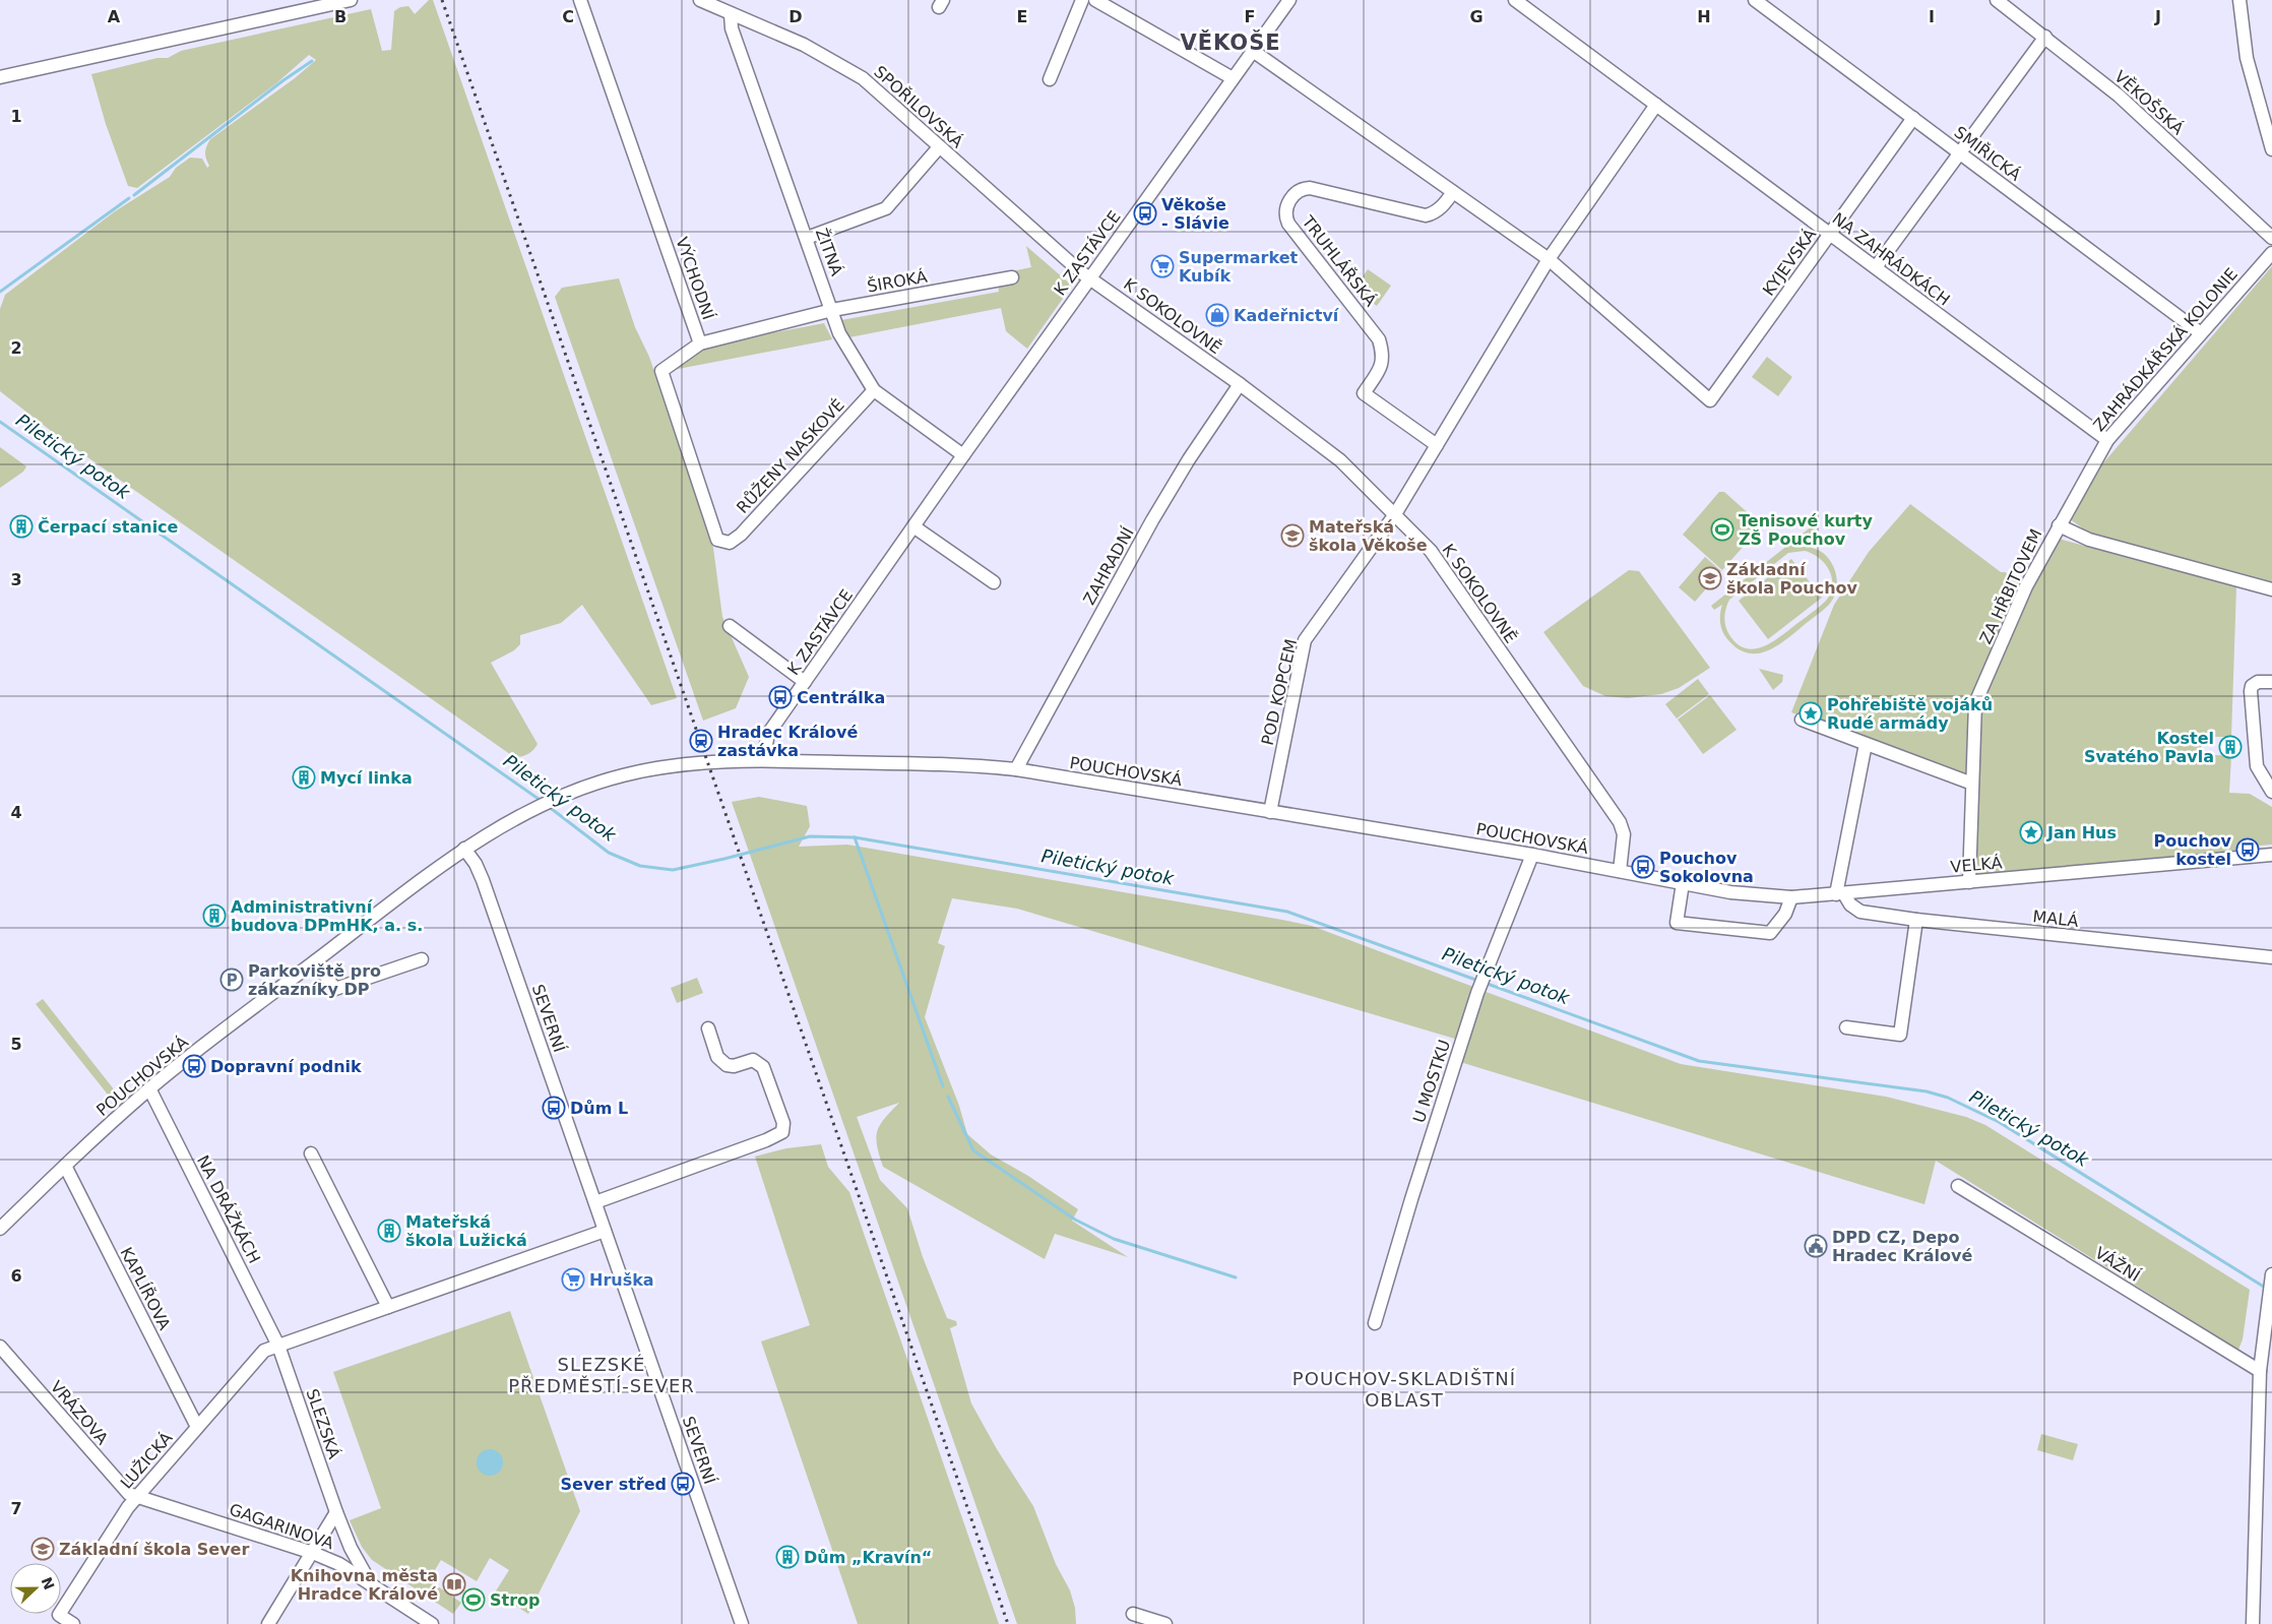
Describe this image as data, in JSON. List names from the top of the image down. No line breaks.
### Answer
{"streets":{"street":["VĚKOŠSKÁ","SPOŘILOVSKÁ","SMIŘICKÁ","ŽITNÁ","K ZASTÁVCE","NA ZAHRÁDKÁCH","TRUHLÁŘSKÁ","KYJEVSKÁ","VÝCHODNÍ","ŠIROKÁ","K SOKOLOVNĚ","ZAHRÁDKÁŘSKÁ KOLONIE","RŮŽENY NASKOVÉ","ZAHRADNÍ","ZA HŘBITOVEM","POD KOPCEM","POUCHOVSKÁ","VELKÁ","MALÁ","SEVERNÍ","U MOSTKU","NA DRÁŽKÁCH","VÁŽNÍ","KAPLÍŘOVA","VRÁZOVA","SLEZSKÁ","LUŽICKÁ","GAGARINOVA"]},"crossings":[["SPOŘILOVSKÁ","ŽITNÁ"],["SPOŘILOVSKÁ","K ZASTÁVCE"],["SPOŘILOVSKÁ","K SOKOLOVNĚ"],["SMIŘICKÁ","KYJEVSKÁ"],["SMIŘICKÁ","ZAHRÁDKÁŘSKÁ KOLONIE"],["ŽITNÁ","K ZASTÁVCE"],["ŽITNÁ","ŠIROKÁ"],["ŽITNÁ","RŮŽENY NASKOVÉ"],["K ZASTÁVCE","K SOKOLOVNĚ"],["K ZASTÁVCE","POUCHOVSKÁ"],["NA ZAHRÁDKÁCH","KYJEVSKÁ"],["NA ZAHRÁDKÁCH","ZAHRÁDKÁŘSKÁ KOLONIE"],["VÝCHODNÍ","ŠIROKÁ"],["VÝCHODNÍ","RŮŽENY NASKOVÉ"],["K SOKOLOVNĚ","ZAHRADNÍ"],["K SOKOLOVNĚ","POD KOPCEM"],["K SOKOLOVNĚ","POUCHOVSKÁ"],["ZAHRÁDKÁŘSKÁ KOLONIE","ZA HŘBITOVEM"],["ZAHRADNÍ","POUCHOVSKÁ"],["ZA HŘBITOVEM","VELKÁ"],["POD KOPCEM","POUCHOVSKÁ"],["POUCHOVSKÁ","VELKÁ"],["POUCHOVSKÁ","MALÁ"],["POUCHOVSKÁ","SEVERNÍ"],["POUCHOVSKÁ","U MOSTKU"],["POUCHOVSKÁ","NA DRÁŽKÁCH"],["POUCHOVSKÁ","KAPLÍŘOVA"],["VELKÁ","MALÁ"],["NA DRÁŽKÁCH","SLEZSKÁ"],["NA DRÁŽKÁCH","LUŽICKÁ"],["KAPLÍŘOVA","LUŽICKÁ"],["VRÁZOVA","LUŽICKÁ"],["VRÁZOVA","GAGARINOVA"],["SLEZSKÁ","LUŽICKÁ"],["SLEZSKÁ","GAGARINOVA"],["LUŽICKÁ","GAGARINOVA"]],"districts":["VĚKOŠE","SLEZSKÉ PŘEDMĚSTÍ-SEVER","POUCHOV-SKLADIŠTNÍ OBLAST"],"water":["Piletický potok"],"places":{"bus stop":["Věkoše - Slávie","Centrálka","Pouchov kostel","Pouchov Sokolovna","Dopravní podnik","Dům L","Sever střed"],"supermarket":["Supermarket Kubík","Hruška"],"shop":["Kadeřnictví"],"building":["Čerpací stanice","Kostel Svatého Pavla","Mycí linka","Administrativní budova DPmHK, a. s.","Mateřská škola Lužická","Dům „Kravín“"],"sports":["Tenisové kurty ZŠ Pouchov","Strop"],"school or university":["Mateřská škola Věkoše","Základní škola Pouchov","Základní škola Sever"],"place":["Pohřebiště vojáků Rudé armády","Jan Hus"],"station":["Hradec Králové zastávka"],"parking":["Parkoviště pro zákazníky DP"],"public building":["DPD CZ, Depo Hradec Králové"],"library":["Knihovna města Hradce Králové"]},"north":"right","grid":{"columns":["A","B","C","D","E","F","G","H","I","J"],"rows":["1","2","3","4","5","6","7"]}}
